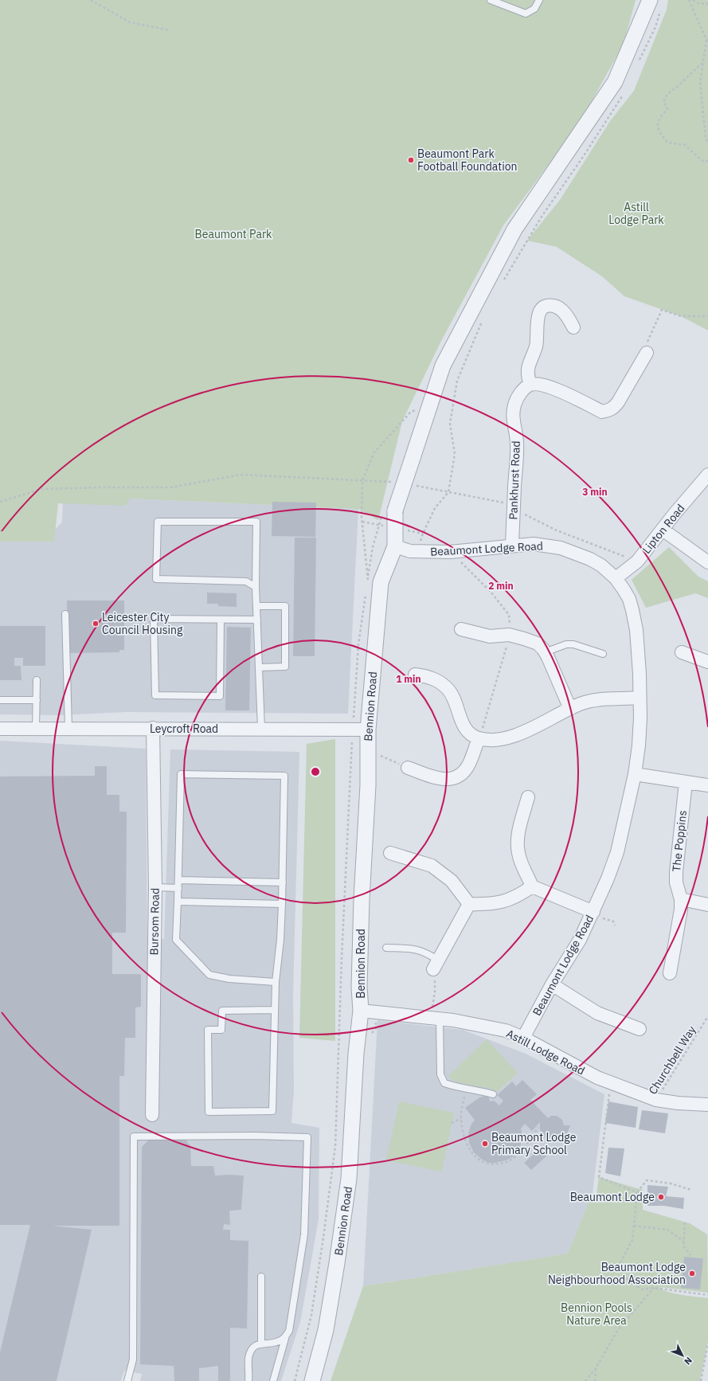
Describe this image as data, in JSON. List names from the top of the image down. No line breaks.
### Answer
{"streets":{"street":["Pankhurst Road","Lipton Road","Beaumont Lodge Road","Bennion Road","Leycroft Road","The Poppins","Bursom Road","Astill Lodge Road"],"path":["Churchbell Way"]},"crossings":[["Pankhurst Road","Beaumont Lodge Road"],["Lipton Road","Beaumont Lodge Road"],["Beaumont Lodge Road","Bennion Road"],["Beaumont Lodge Road","Astill Lodge Road"],["Bennion Road","Leycroft Road"],["Bennion Road","Astill Lodge Road"],["Leycroft Road","Bursom Road"],["Astill Lodge Road","Churchbell Way"]],"parks":["Astill Lodge Park","Beaumont Park","Bennion Pools Nature Area"],"places":["Beaumont Park Football Foundation","Leicester City Council Housing","Beaumont Lodge Primary School","Beaumont Lodge","Beaumont Lodge Neighbourhood Association"],"north":"bottom right","rings":["3 min","2 min","1 min"]}
